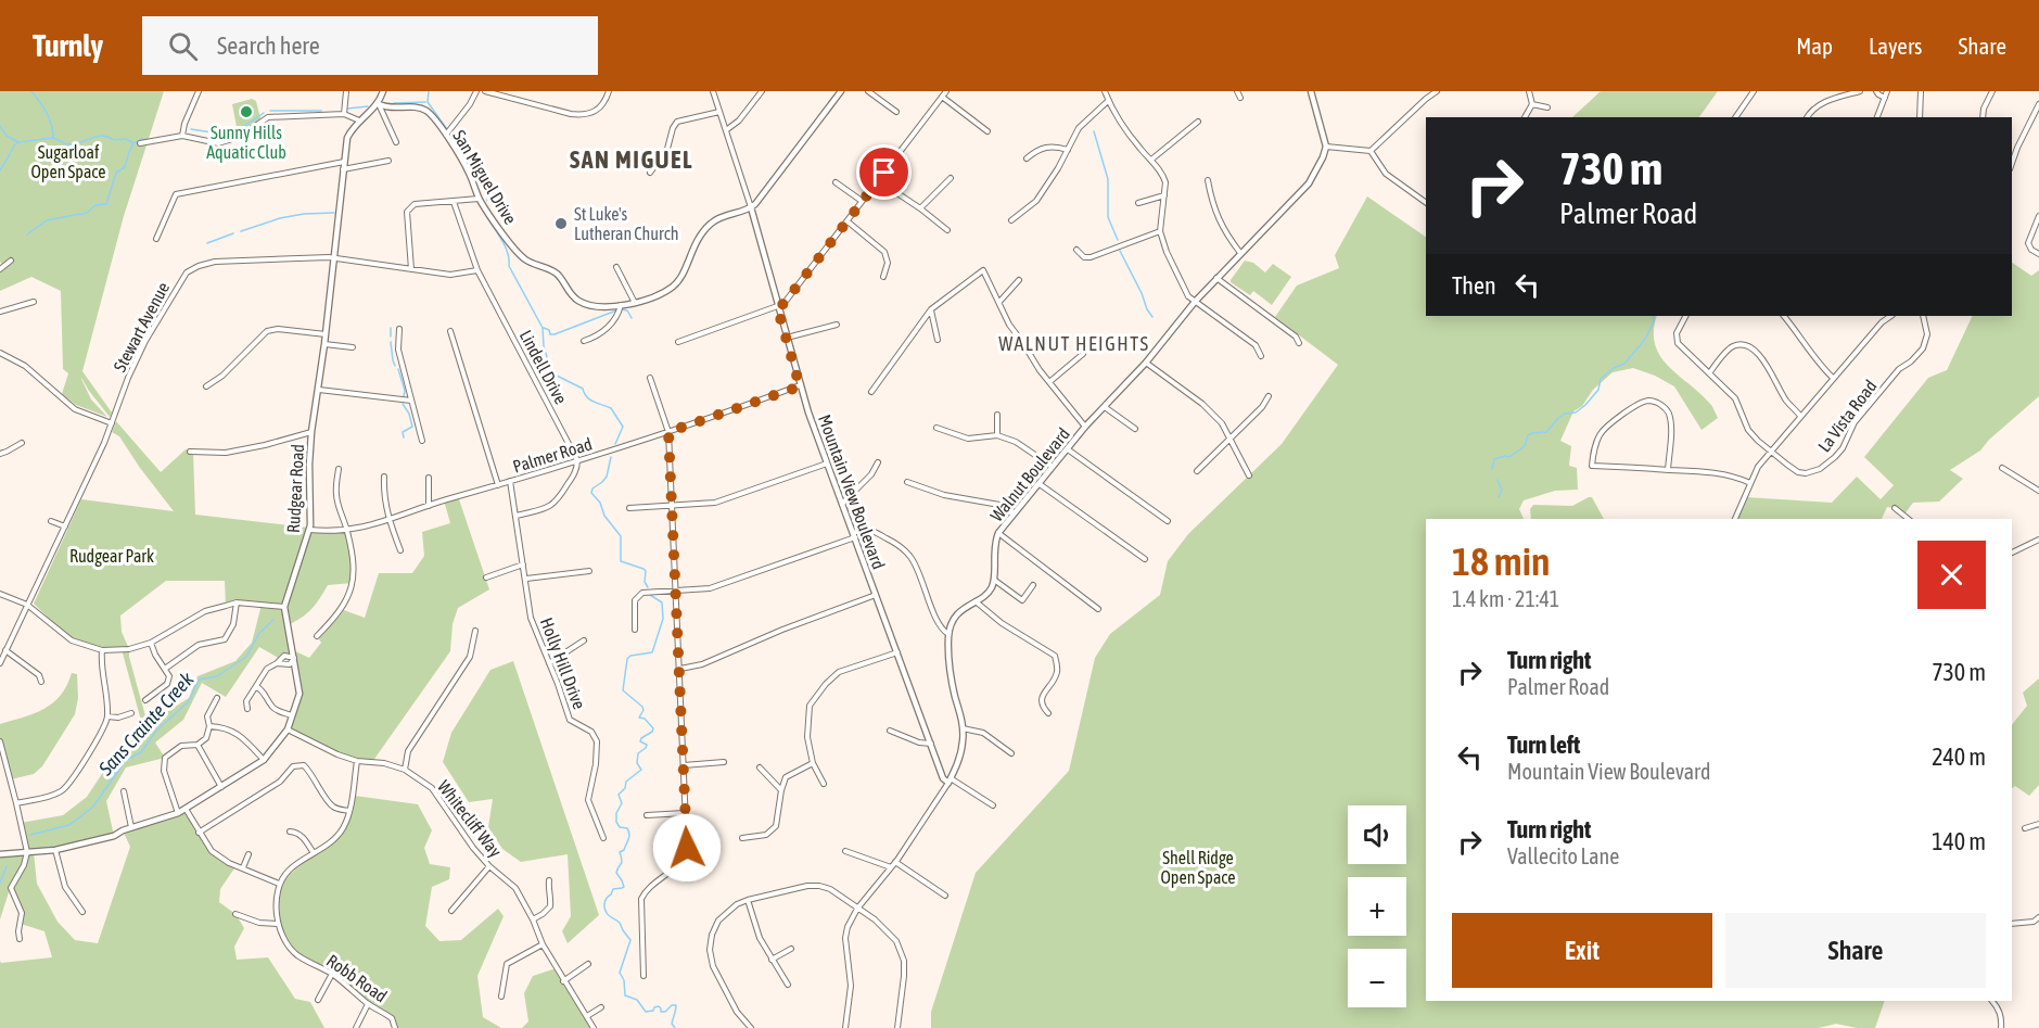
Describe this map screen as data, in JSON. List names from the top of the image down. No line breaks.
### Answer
{"streets":{"street":["San Miguel Drive","Stewart Avenue","Lindell Drive","La Vista Road","Palmer Road","Walnut Boulevard","Rudgear Road","Mountain View Boulevard","Holly Hill Drive","Whitecliff Way","Robb Road"]},"crossings":[["San Miguel Drive","Rudgear Road"],["San Miguel Drive","Mountain View Boulevard"],["Stewart Avenue","Lindell Drive"],["Stewart Avenue","Rudgear Road"],["Lindell Drive","Palmer Road"],["Palmer Road","Rudgear Road"],["Palmer Road","Mountain View Boulevard"],["Palmer Road","Holly Hill Drive"],["Rudgear Road","Whitecliff Way"]],"districts":["SAN MIGUEL","WALNUT HEIGHTS"],"water":["Sans Crainte Creek"],"parks":["Sugarloaf Open Space","Rudgear Park","Shell Ridge Open Space"],"places":["Sunny Hills Aquatic Club","St Luke's Lutheran Church"],"page":{"header":"Turnly","search":"Search here","nav":["Map","Layers","Share"],"turn":["730 m","Palmer Road"],"then":"Then","heading":["18 min","1.4 km · 21:41"],"list":[{"name":"Turn right","note":"Palmer Road","value":"730 m"},{"name":"Turn left","note":"Mountain View Boulevard","value":"240 m"},{"name":"Turn right","note":"Vallecito Lane","value":"140 m"}],"map_buttons":["+","−"],"buttons":["Exit","Share"]}}
